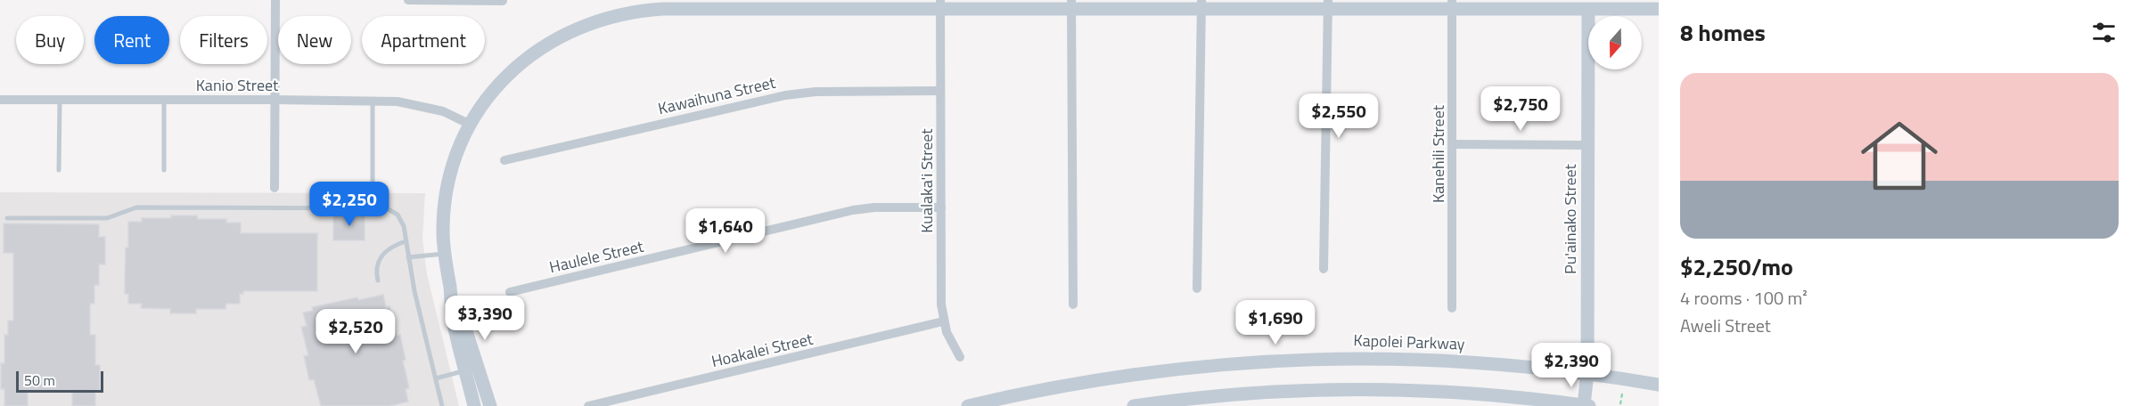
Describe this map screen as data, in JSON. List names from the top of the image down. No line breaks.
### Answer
{"streets":{"street":["Kanio Street","Kawaihuna Street","Kanehili Street","Kualaka'i Street","Pu'ainako Street","Haulele Street","Kapolei Parkway","Hoakalei Street"]},"crossings":[["Kawaihuna Street","Kualaka'i Street"],["Kualaka'i Street","Haulele Street"],["Kualaka'i Street","Hoakalei Street"],["Pu'ainako Street","Kapolei Parkway"]],"scale_bar":"50 m","north":"bottom","page":{"heading":"8 homes","chip":["Buy","Rent","Filters","New","Apartment"],"list":[{"name":"$2,250/mo","note":"4 rooms · 100 m² · Aweli Street"}],"price":["$2,750","$2,550","$2,250","$1,640","$3,390","$1,690","$2,520","$2,390"],"scale":"50 m"}}
